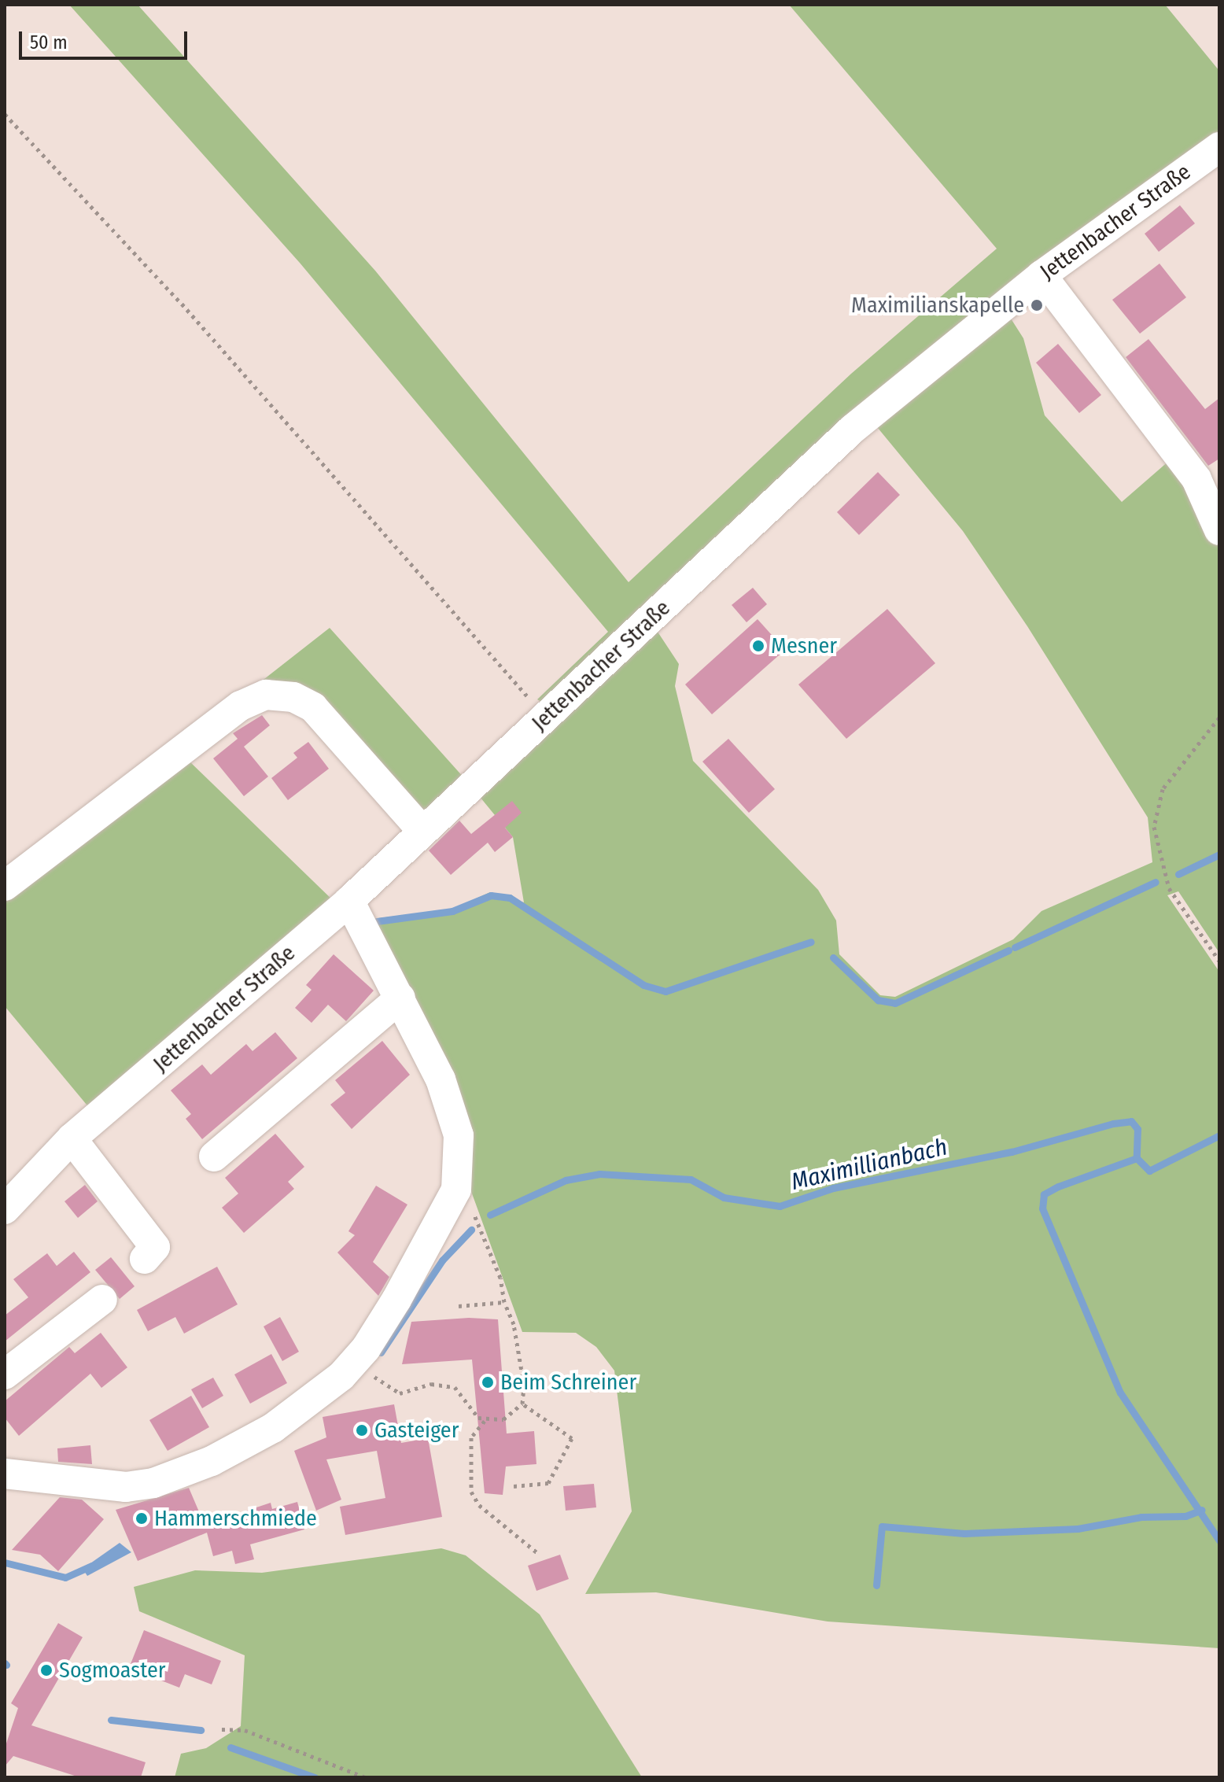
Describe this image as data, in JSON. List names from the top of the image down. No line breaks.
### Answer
{"streets":{"street":["Jettenbacher Straße"]},"water":["Maximillianbach"],"places":["Maximilianskapelle","Mesner","Beim Schreiner","Gasteiger","Hammerschmiede","Sogmoaster"],"scale_bar":"50 m"}
